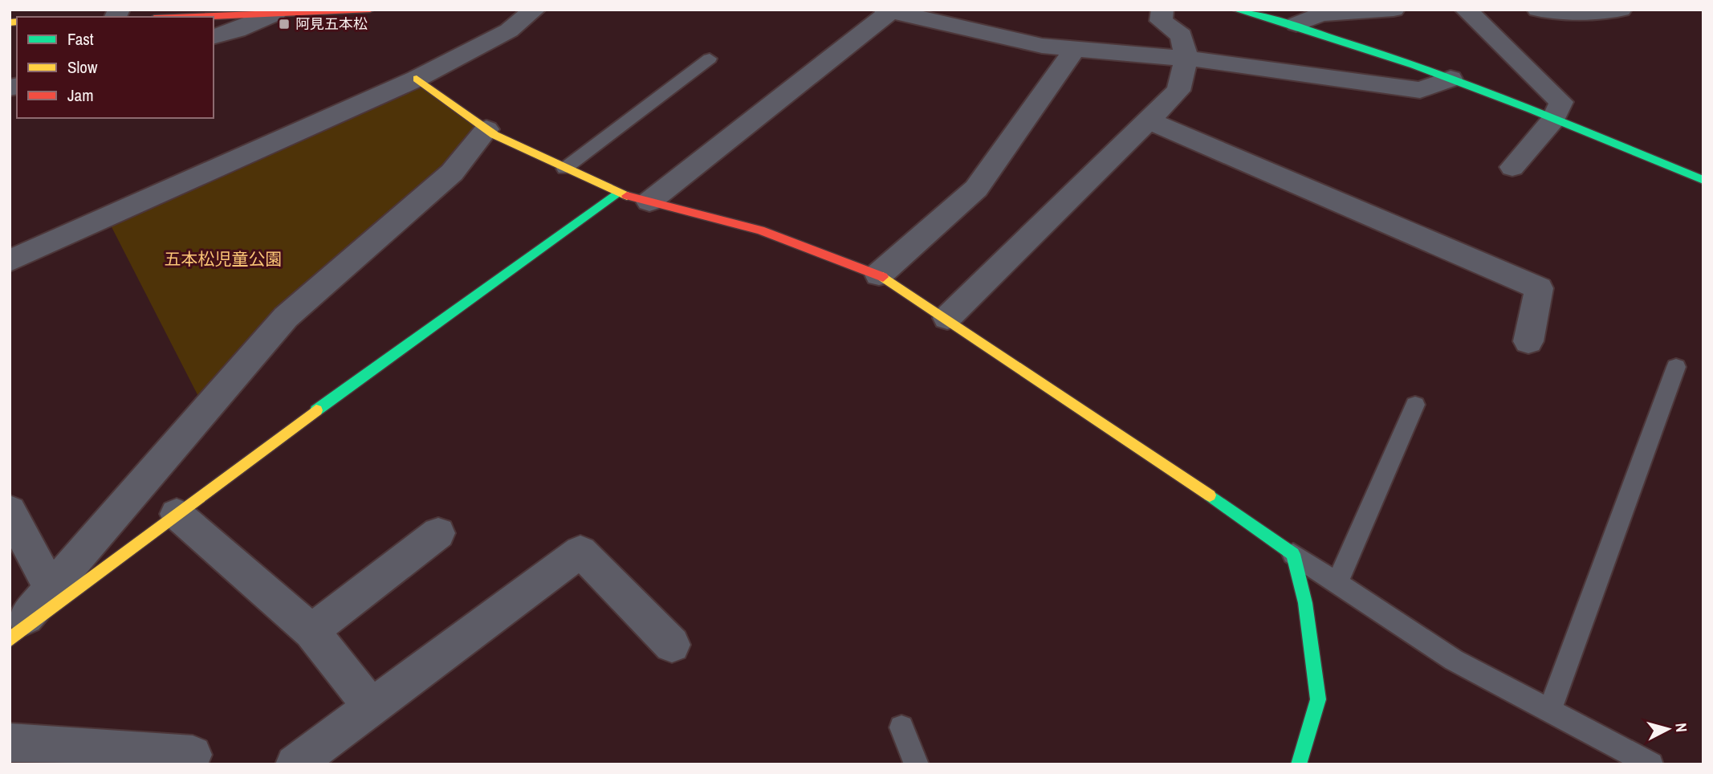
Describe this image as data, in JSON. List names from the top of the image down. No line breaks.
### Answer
{"parks":["五本松児童公園"],"places":{"transit":["阿見五本松"]},"legend":["Fast","Slow","Jam"],"north":"right"}
